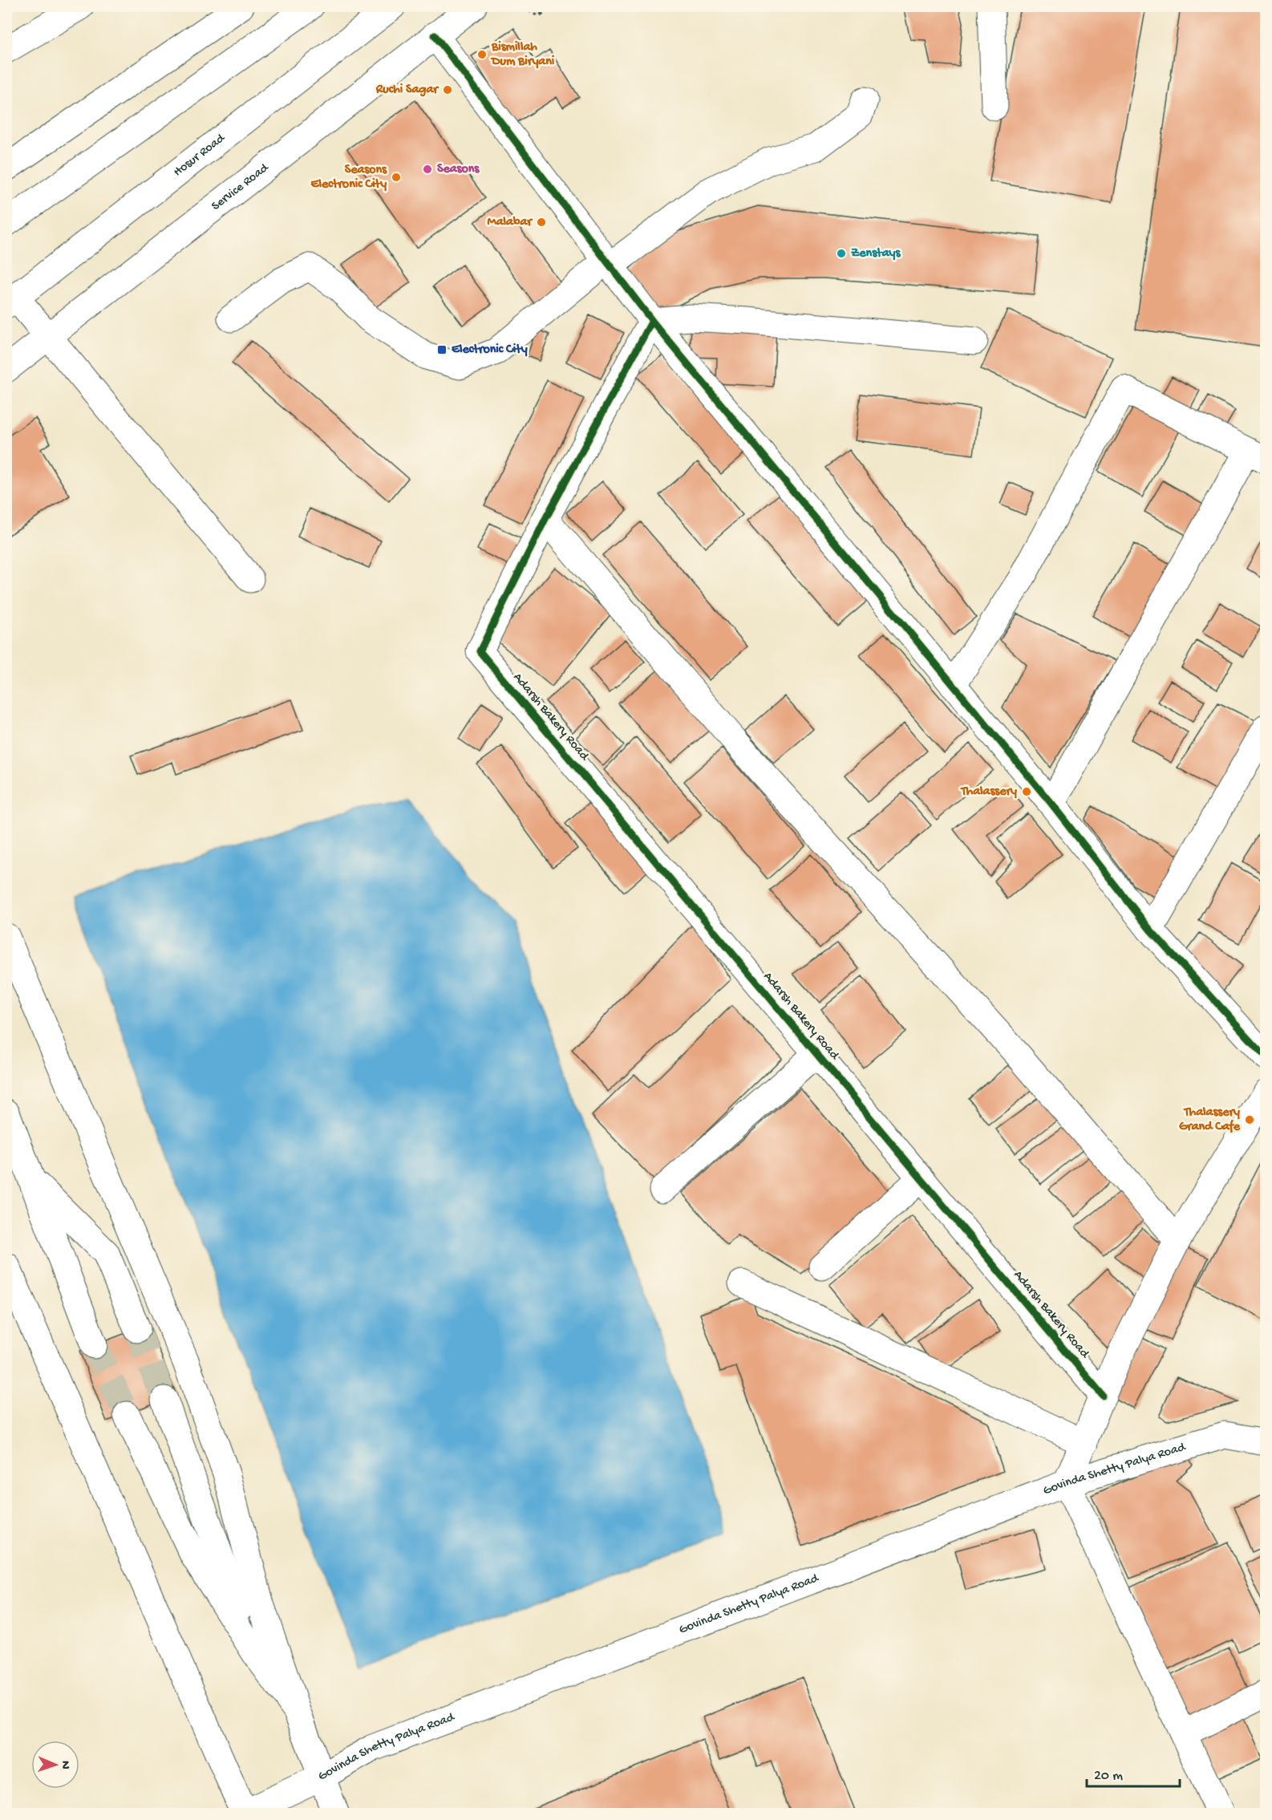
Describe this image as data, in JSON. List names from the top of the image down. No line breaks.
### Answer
{"streets":{"main road":["Hosur Road","Service Road","Adarsh Bakery Road","Govinda Shetty Palya Road"]},"places":{"other":["Bismillah Dum Biryani","Ruchi Sagar","Seasons","Seasons Electronic City","Malabar","Zenstays","Thalassery","Thalassery Grand Cafe"],"transit":["Electronic City"]},"scale_bar":"20 m","north":"right"}
